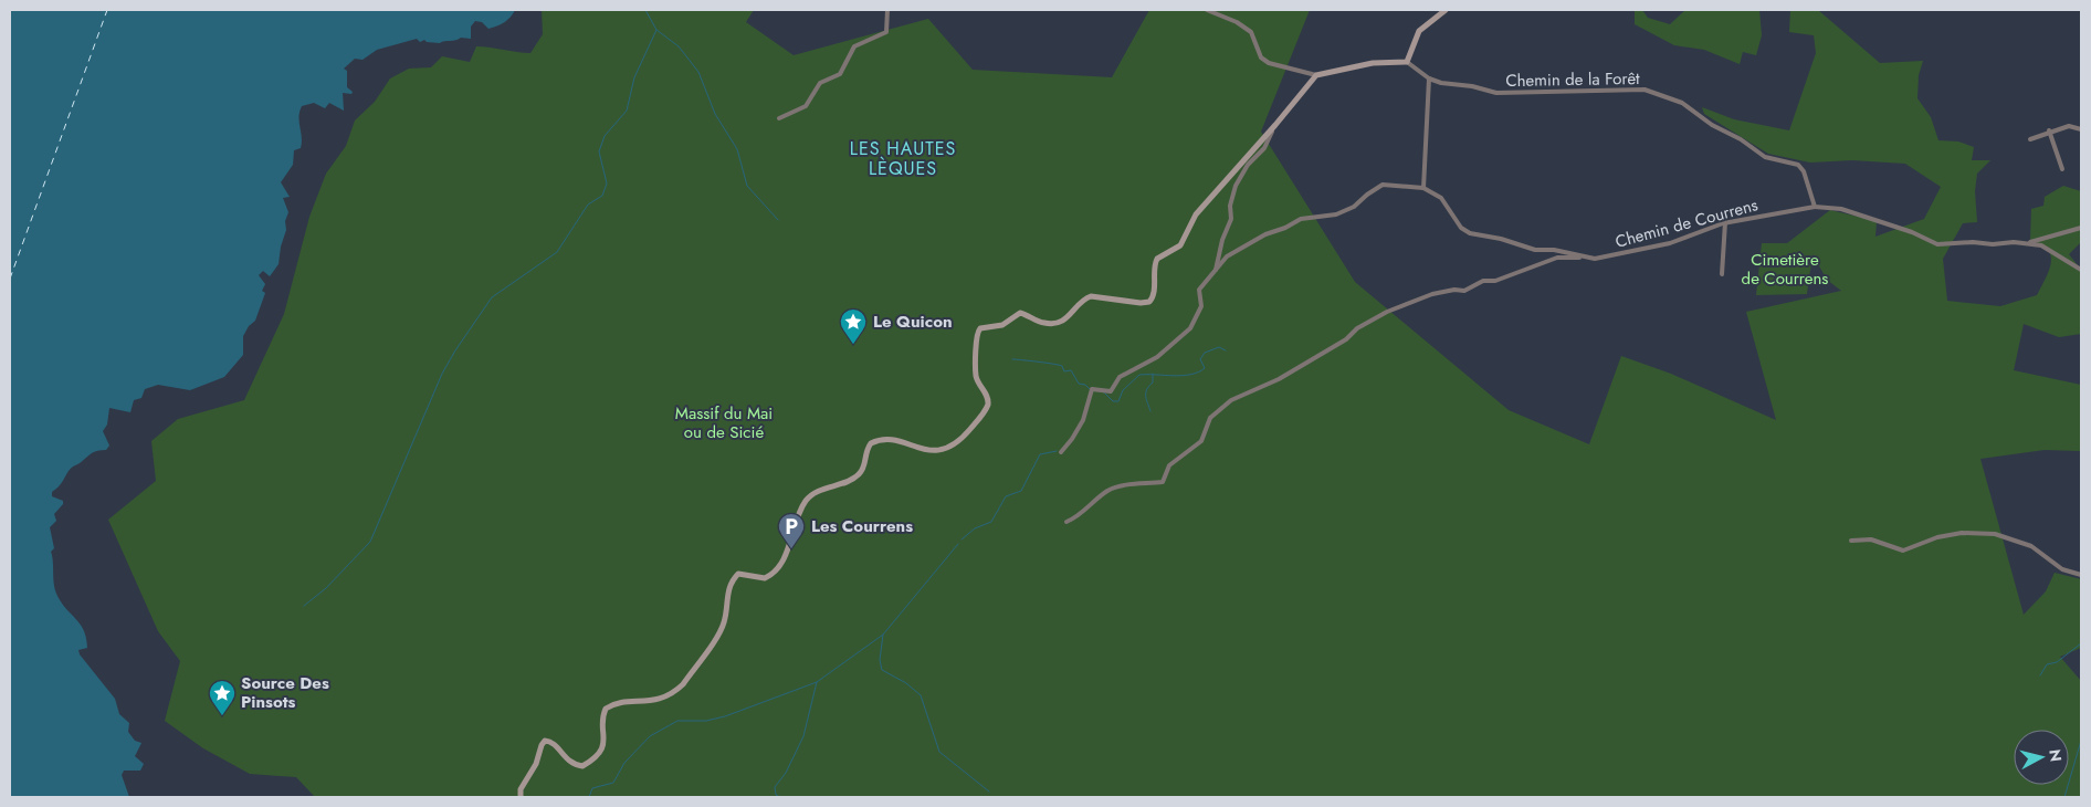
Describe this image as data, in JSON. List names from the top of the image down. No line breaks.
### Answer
{"streets":{"street":["Chemin de la Forêt","Chemin de Courrens"]},"crossings":[["Chemin de la Forêt","Chemin de Courrens"]],"districts":["LES HAUTES LÈQUES"],"parks":["Cimetière de Courrens","Massif du Mai ou de Sicié"],"places":{"place":["Le Quicon","Source Des Pinsots"],"parking":["Les Courrens"]},"north":"right"}
